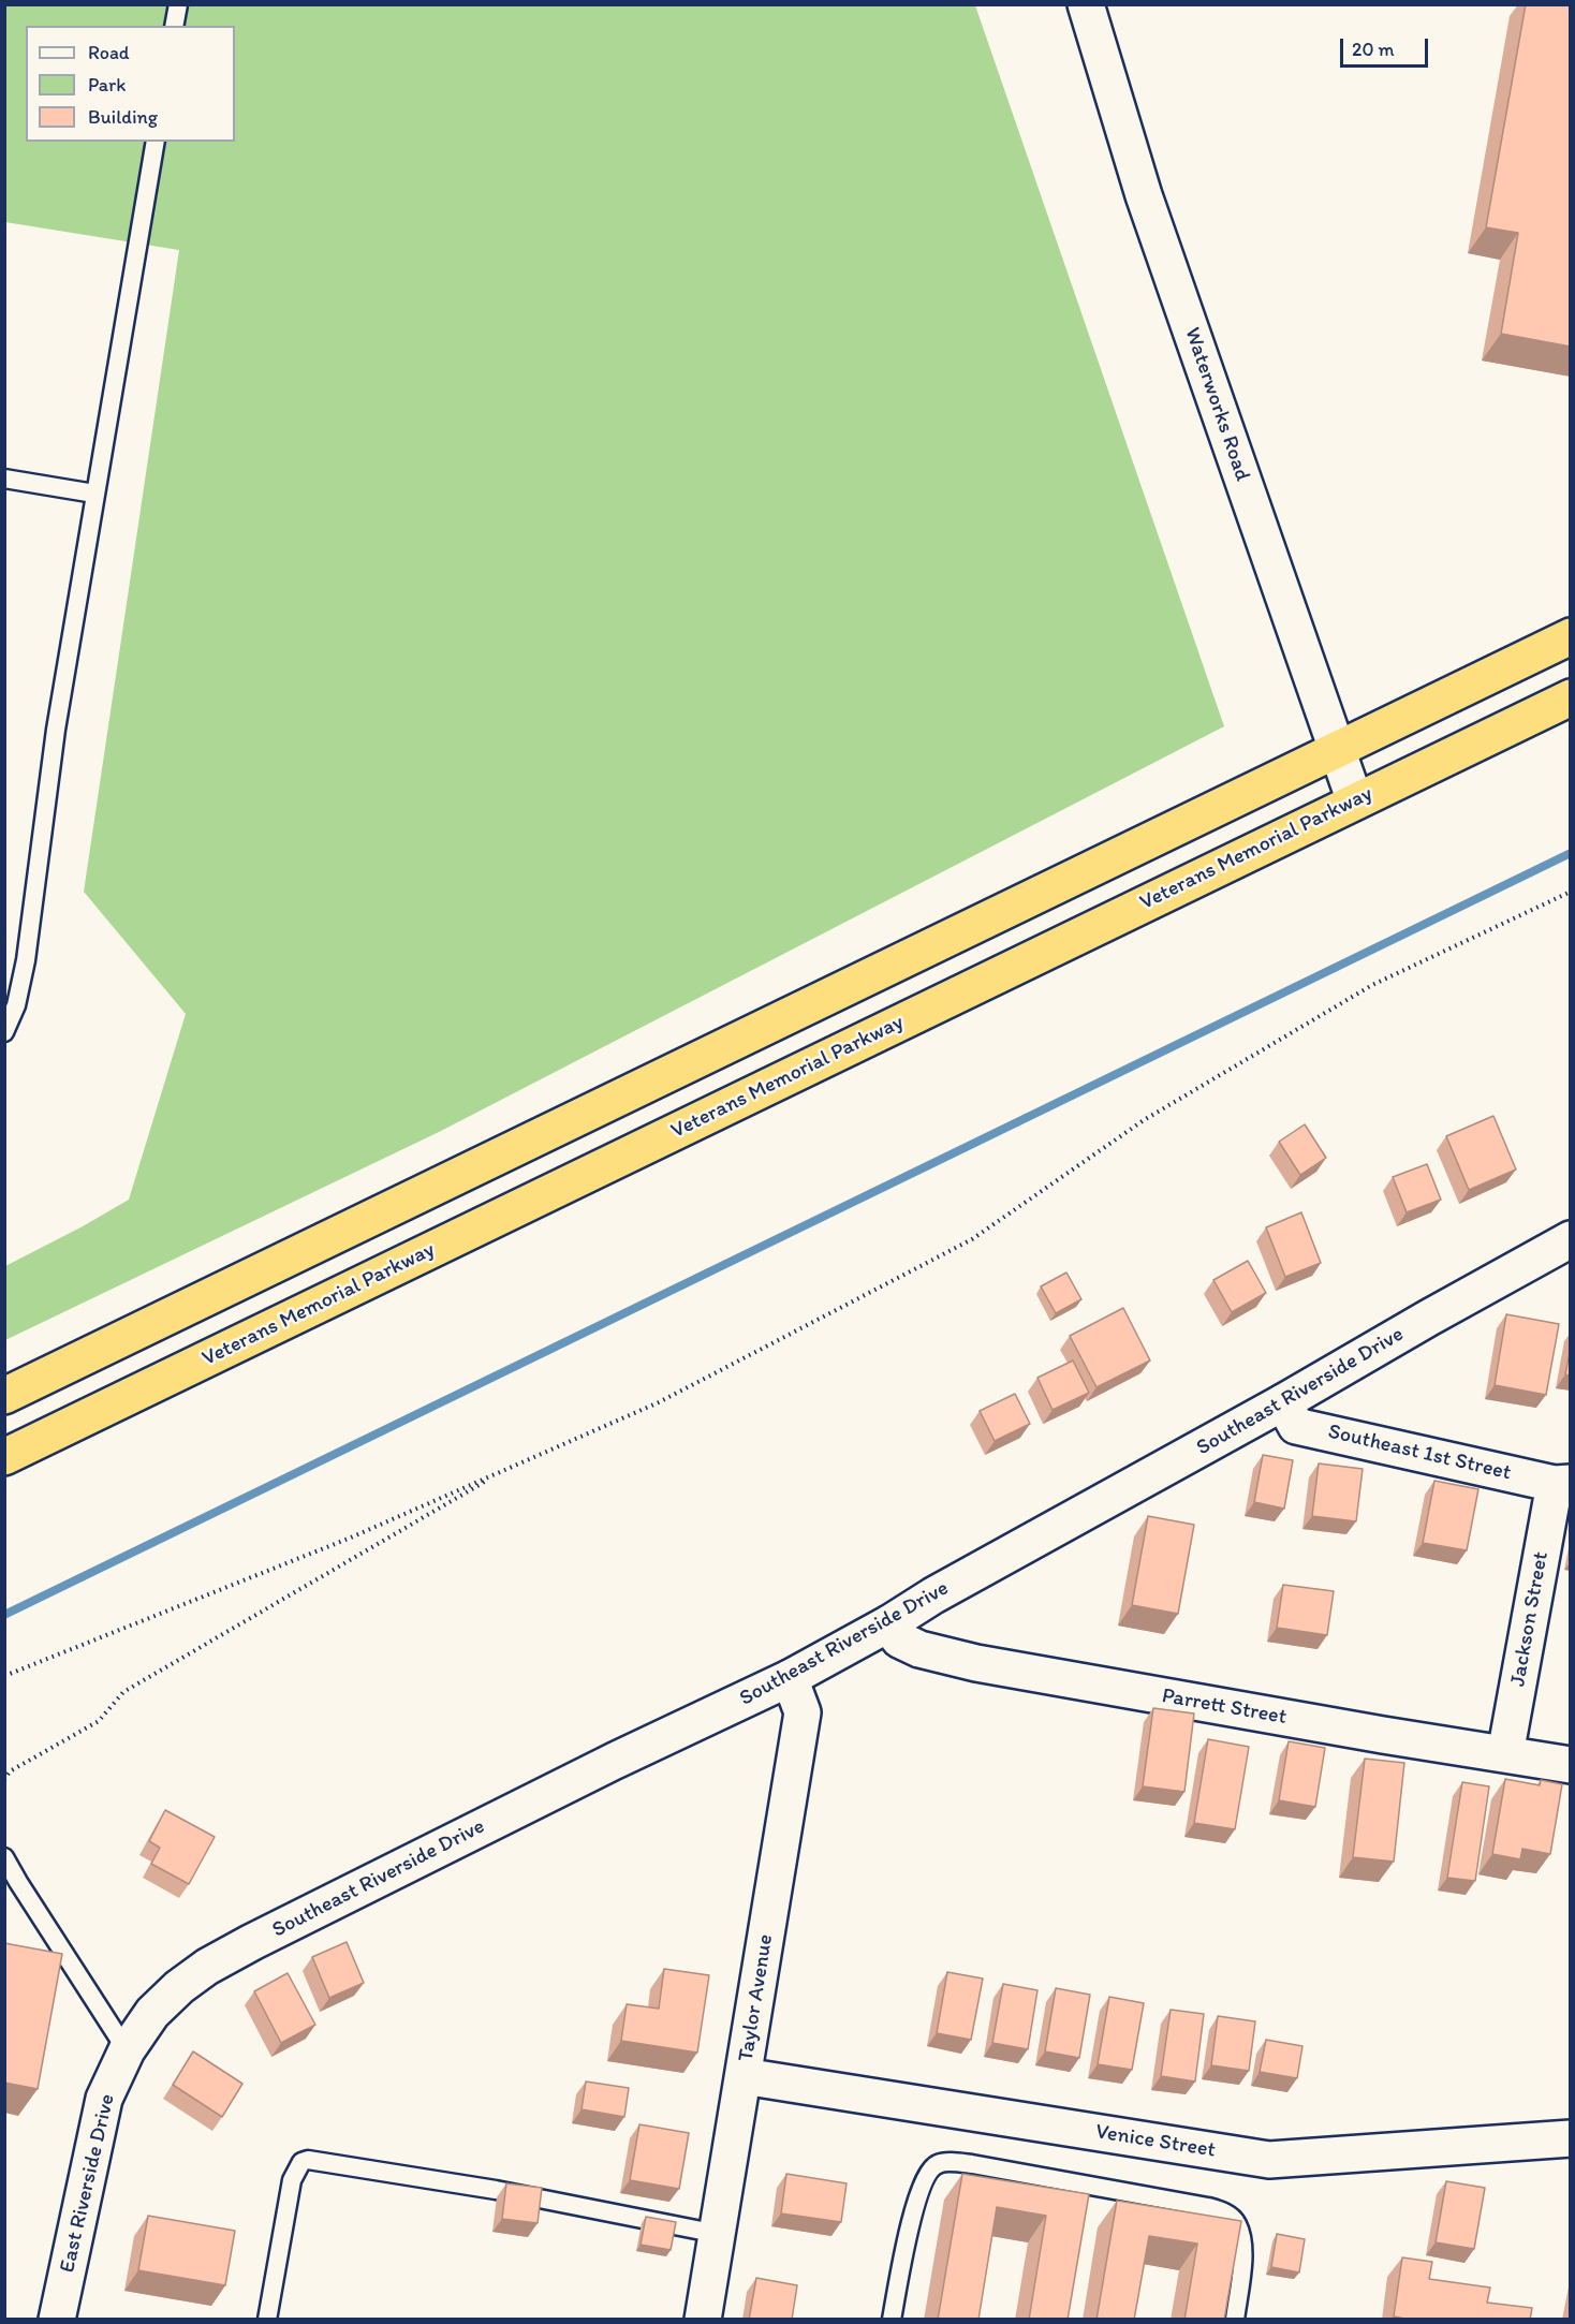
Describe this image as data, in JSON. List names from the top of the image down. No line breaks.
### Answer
{"streets":{"highway":["Veterans Memorial Parkway"],"street":["Waterworks Road","Southeast Riverside Drive","Southeast 1st Street","Jackson Street","Parrett Street","Taylor Avenue","Venice Street","East Riverside Drive"]},"crossings":[["Waterworks Road","Veterans Memorial Parkway"],["Southeast Riverside Drive","Southeast 1st Street"],["Southeast Riverside Drive","Parrett Street"],["Southeast Riverside Drive","Taylor Avenue"],["Southeast Riverside Drive","East Riverside Drive"],["Southeast 1st Street","Jackson Street"],["Jackson Street","Parrett Street"],["Taylor Avenue","Venice Street"]],"legend":["Road","Park","Building"],"scale_bar":"20 m"}
